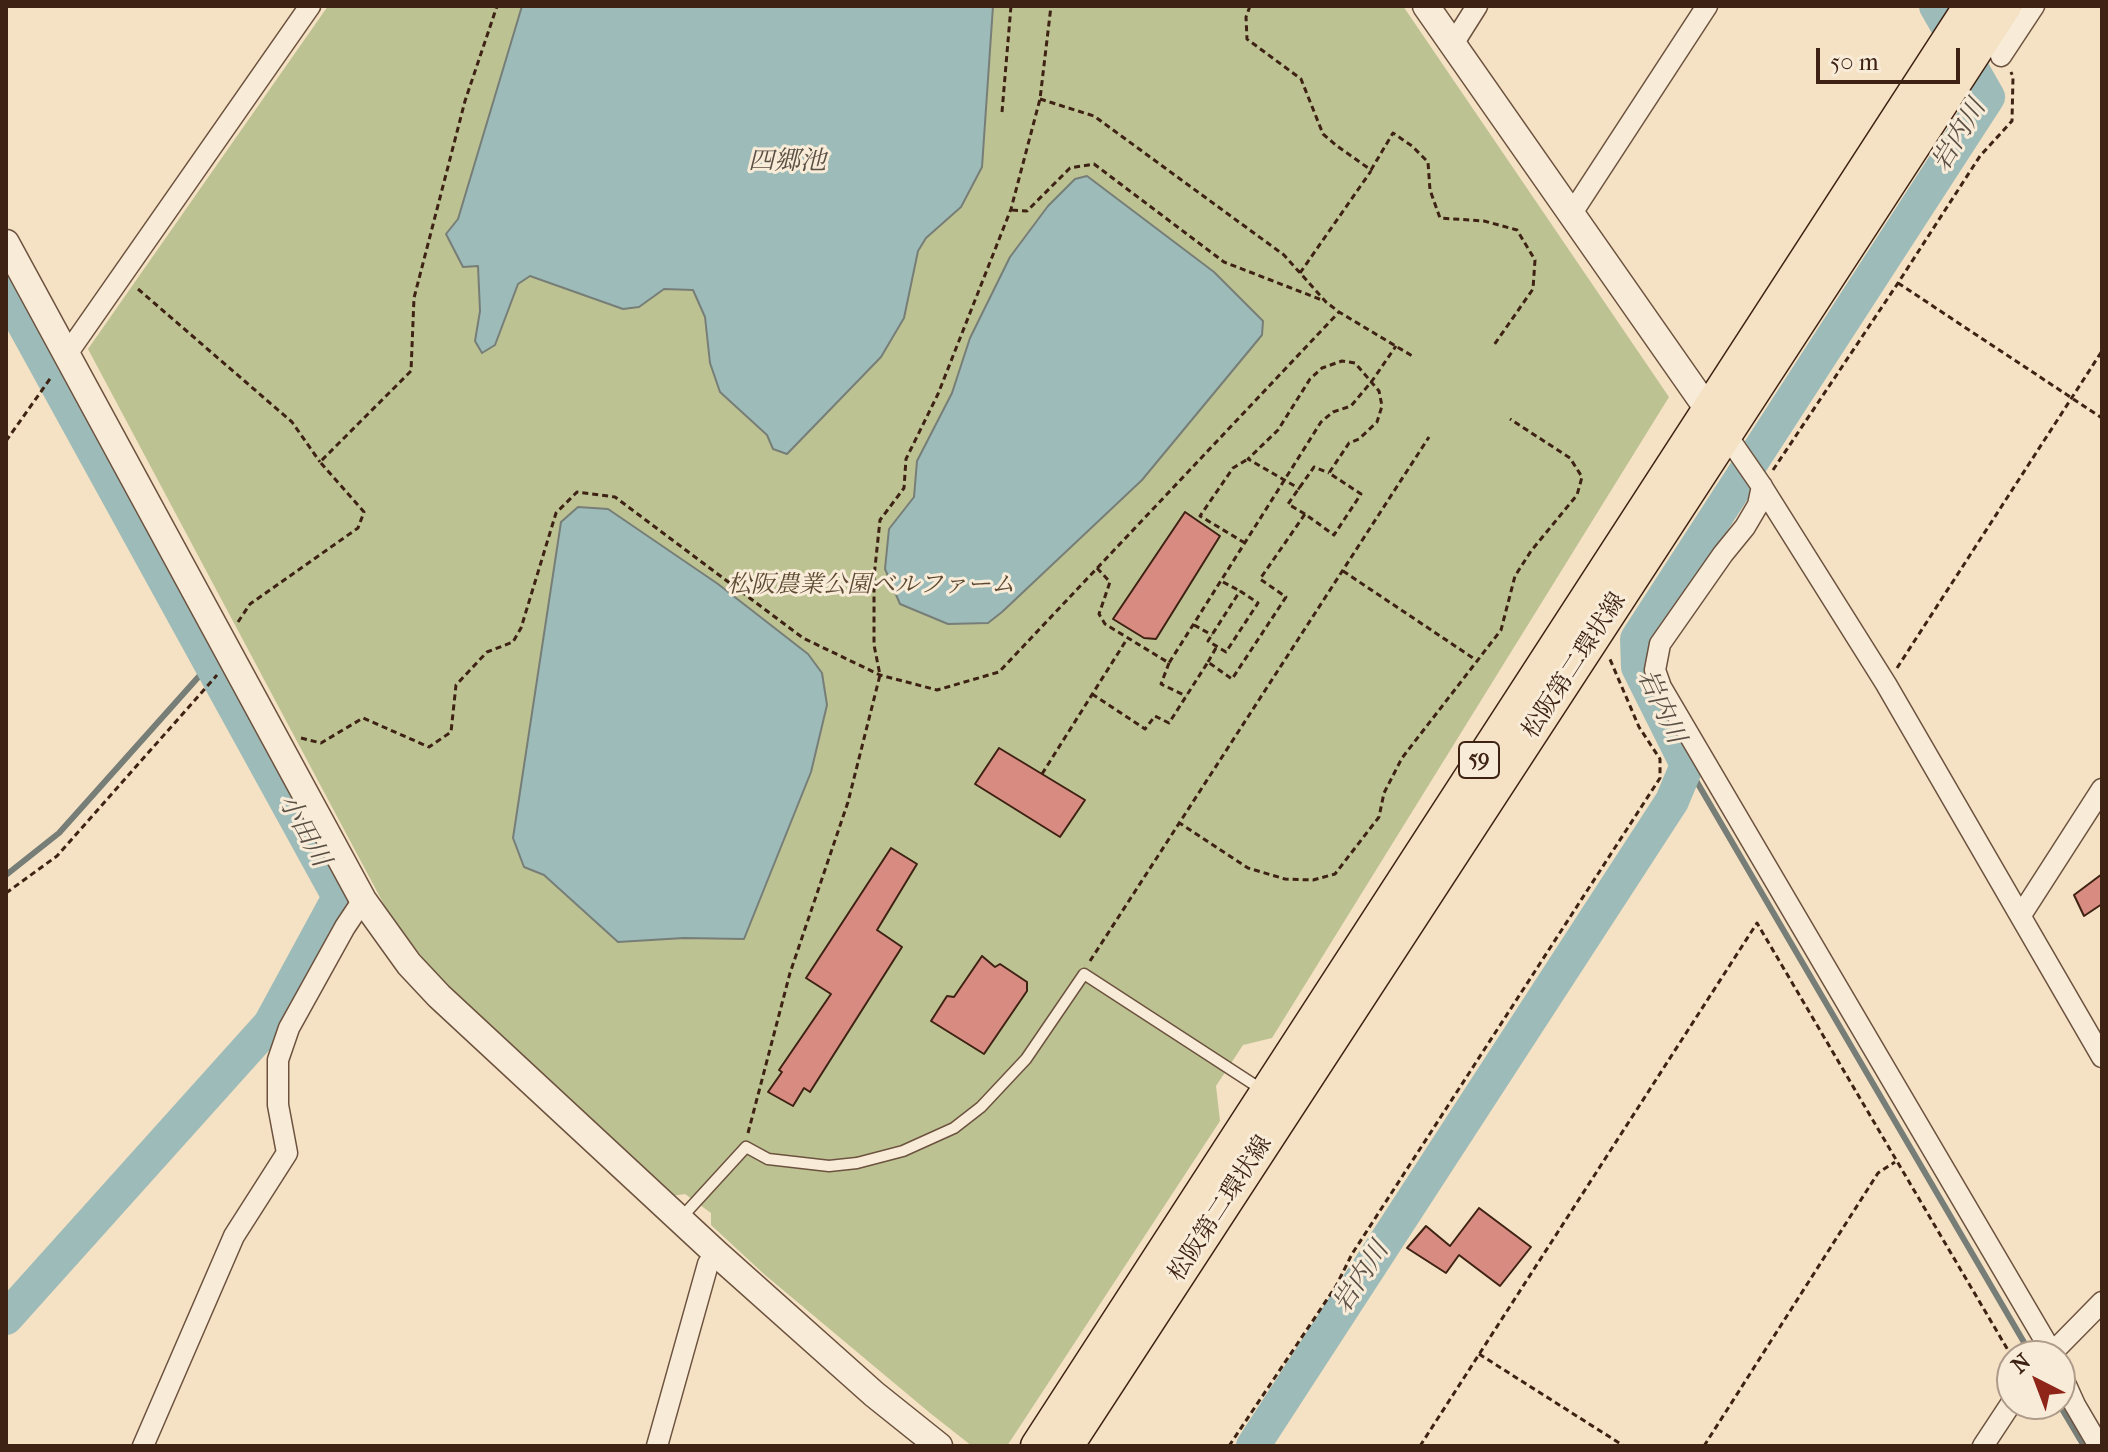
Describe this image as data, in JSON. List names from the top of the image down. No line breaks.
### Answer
{"streets":{"main road":["松阪第二環状線","59"]},"water":["岩内川","四郷池","小田川"],"parks":["松阪農業公園ベルファーム"],"scale_bar":"50 m","north":"top left"}
